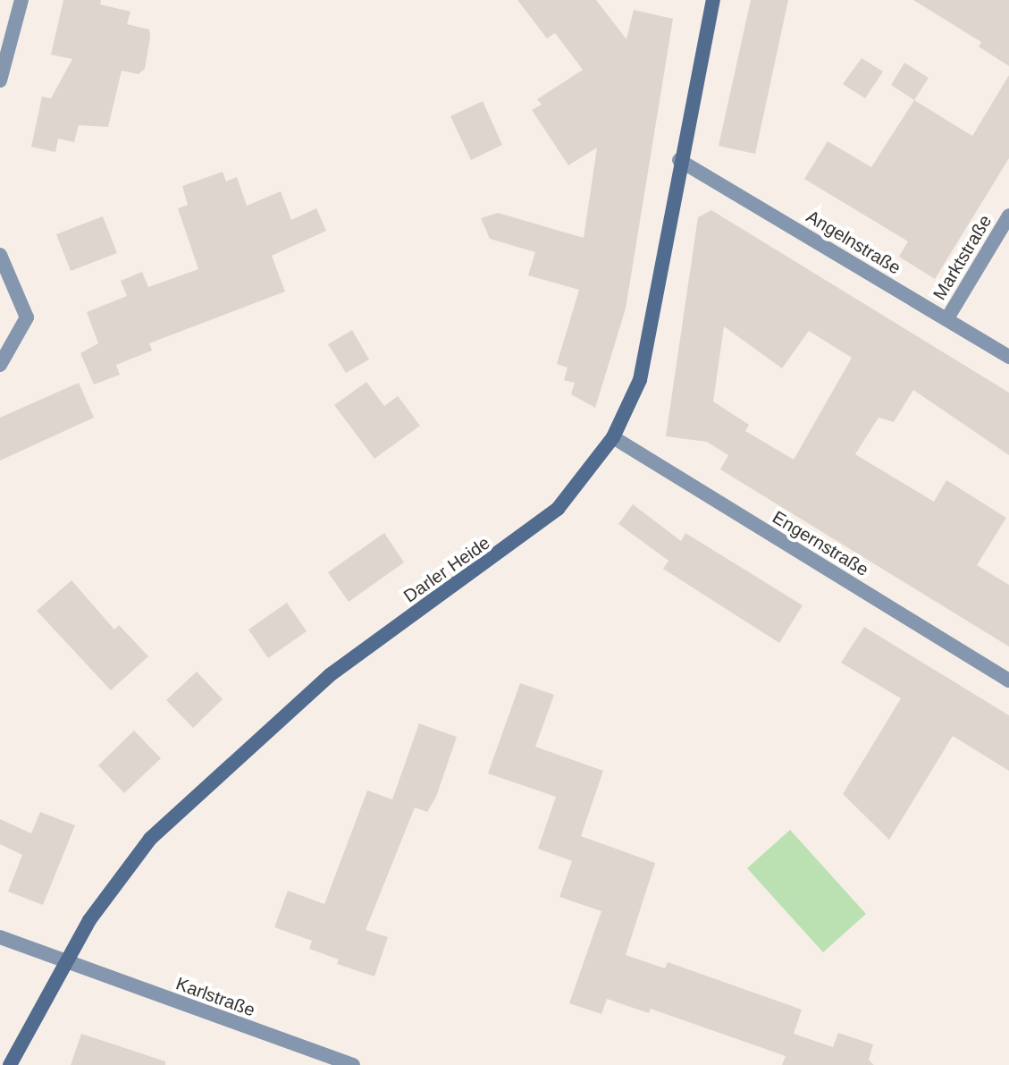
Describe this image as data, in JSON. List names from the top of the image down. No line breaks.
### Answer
{"streets":{"street":["Angelnstraße","Marktstraße","Engernstraße","Darler Heide","Karlstraße"]},"crossings":[["Angelnstraße","Marktstraße"],["Angelnstraße","Darler Heide"],["Engernstraße","Darler Heide"],["Darler Heide","Karlstraße"]]}
